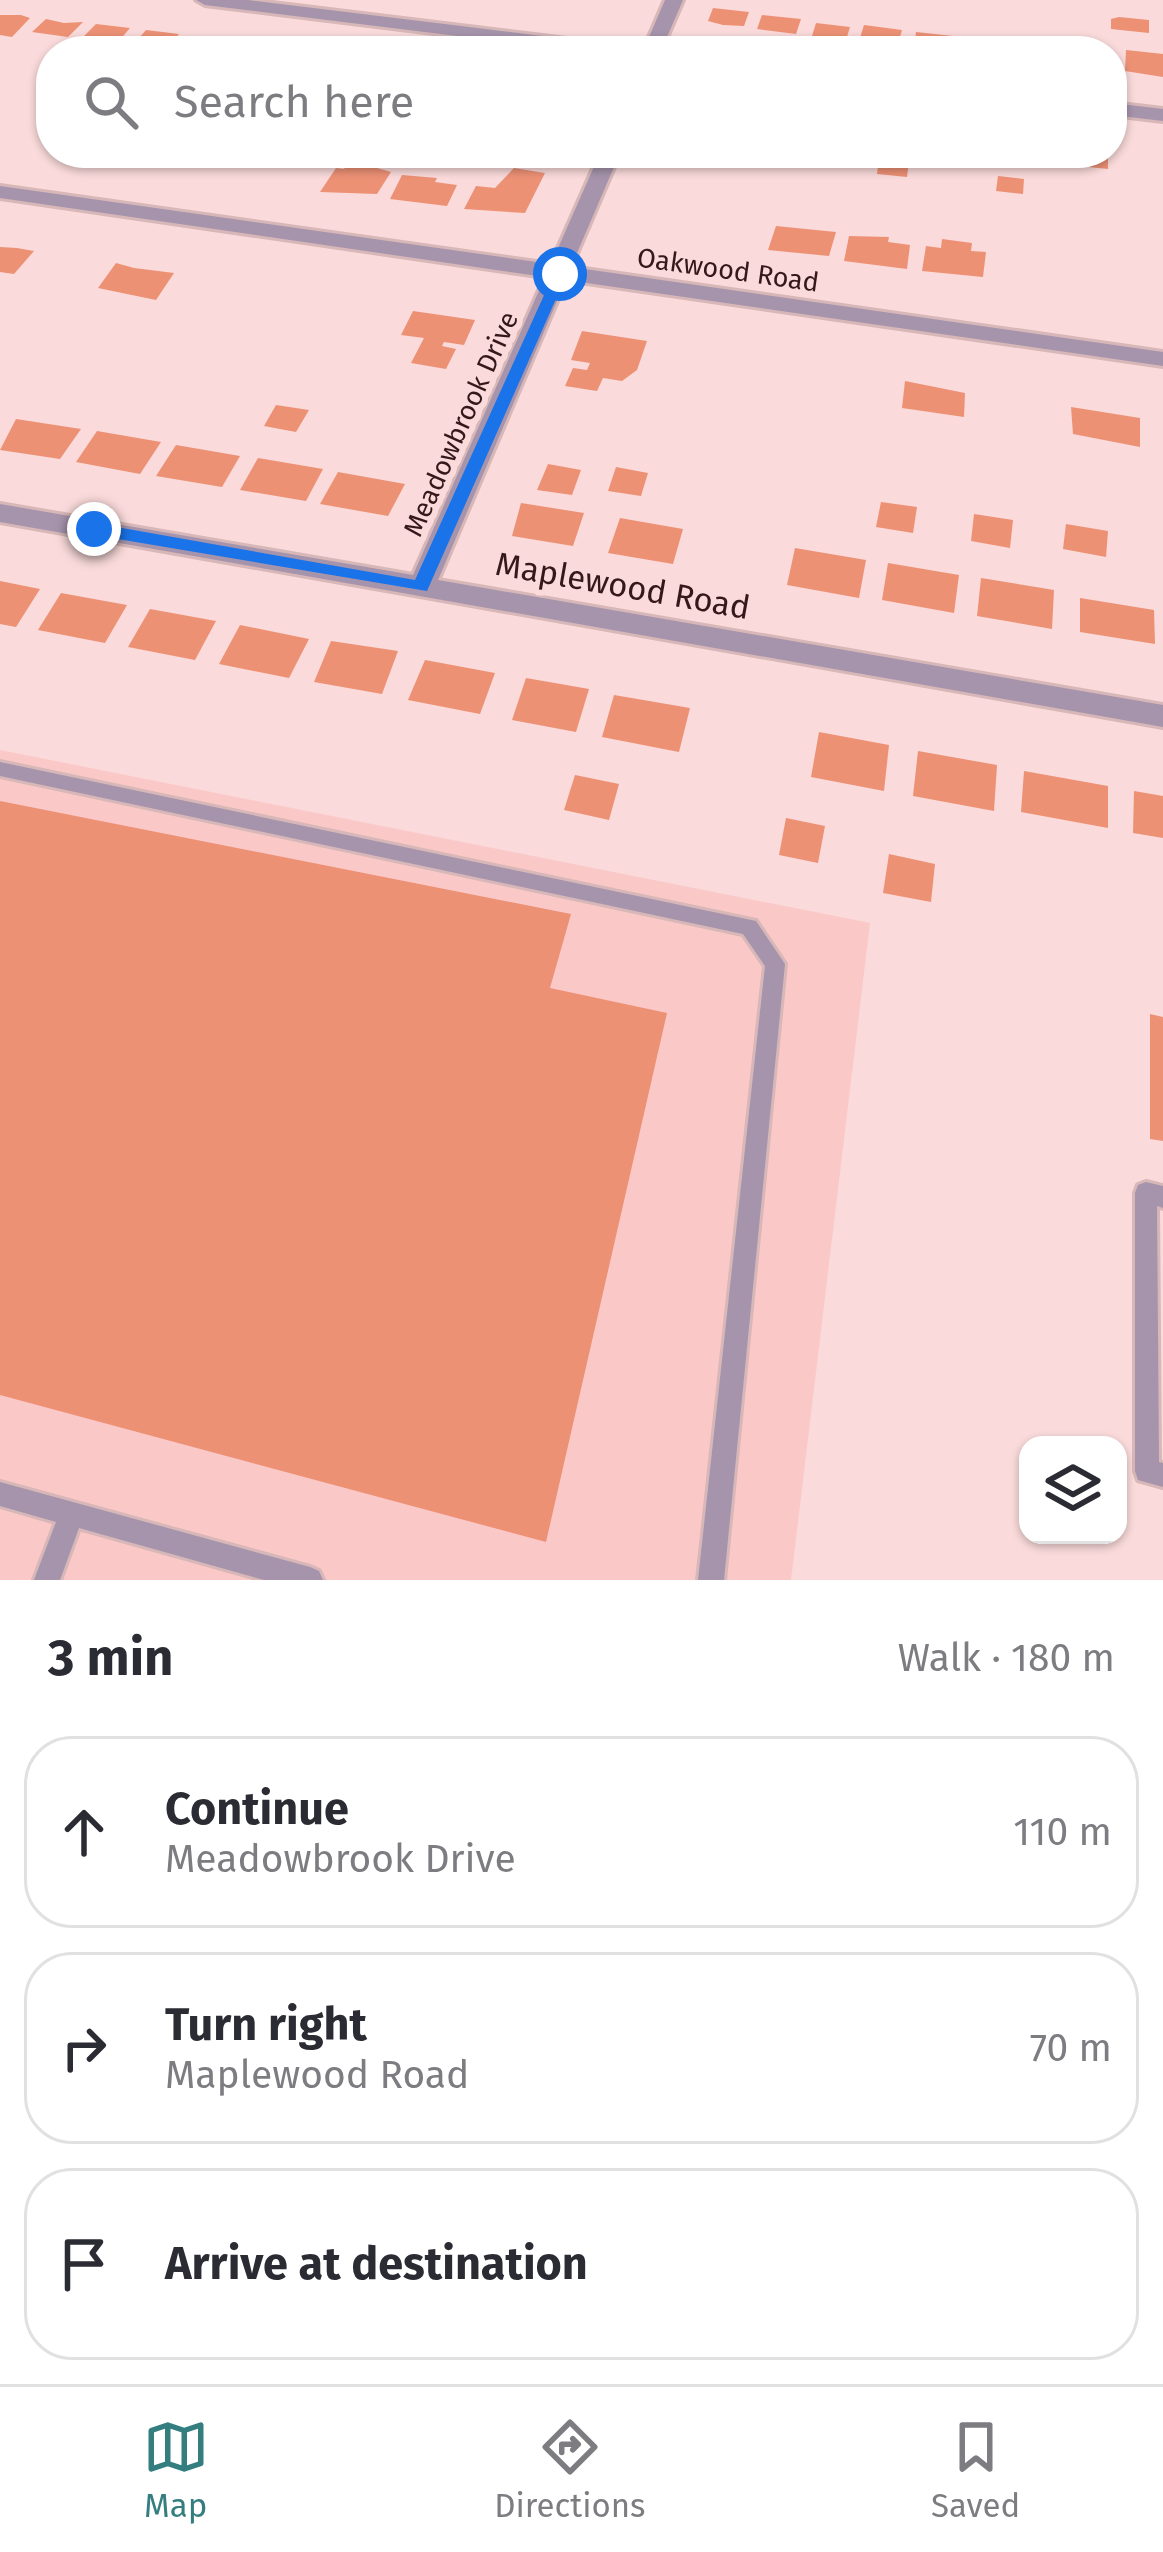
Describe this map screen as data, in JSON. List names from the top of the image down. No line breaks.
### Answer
{"streets":{"street":["Oakwood Road","Meadowbrook Drive","Maplewood Road"]},"crossings":[["Oakwood Road","Meadowbrook Drive"],["Meadowbrook Drive","Maplewood Road"]],"page":{"search":"Search here","heading":["3 min","Walk · 180 m"],"list":[["Continue","Meadowbrook Drive","110 m"],["Turn right","Maplewood Road","70 m"],"Arrive at destination"],"nav":["Map","Directions","Saved"]}}
